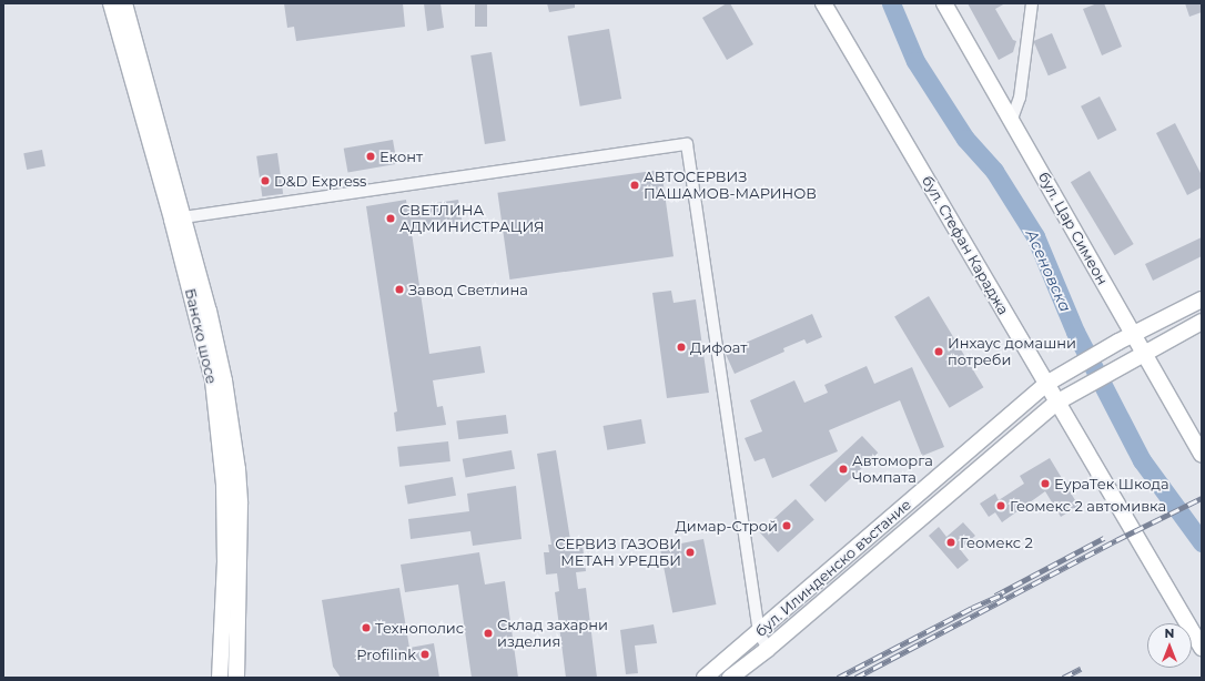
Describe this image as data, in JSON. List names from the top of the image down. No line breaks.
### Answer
{"streets":{"main road":["бул. Цар Симеон","бул. Стефан Караджа","Банско шосе","бул. Илинденско въстание"]},"crossings":[["бул. Цар Симеон","бул. Илинденско въстание"],["бул. Стефан Караджа","бул. Илинденско въстание"]],"water":["Асеновска"],"places":["Еконт","D&D Express","АВТОСЕРВИЗ ПАШАМОВ-МАРИНОВ","СВЕТЛИНА АДМИНИСТРАЦИЯ","Завод Светлина","Дифоат","Инхаус домашни потреби","Автоморга Чомпата","ЕураТек Шкода","Геомекс 2 автомивка","Димар-Строй","Геомекс 2","СЕРВИЗ ГАЗОВИ МЕТАН УРЕДБИ","Технополис","Склад захарни изделия","Profilink"],"north":"top"}
